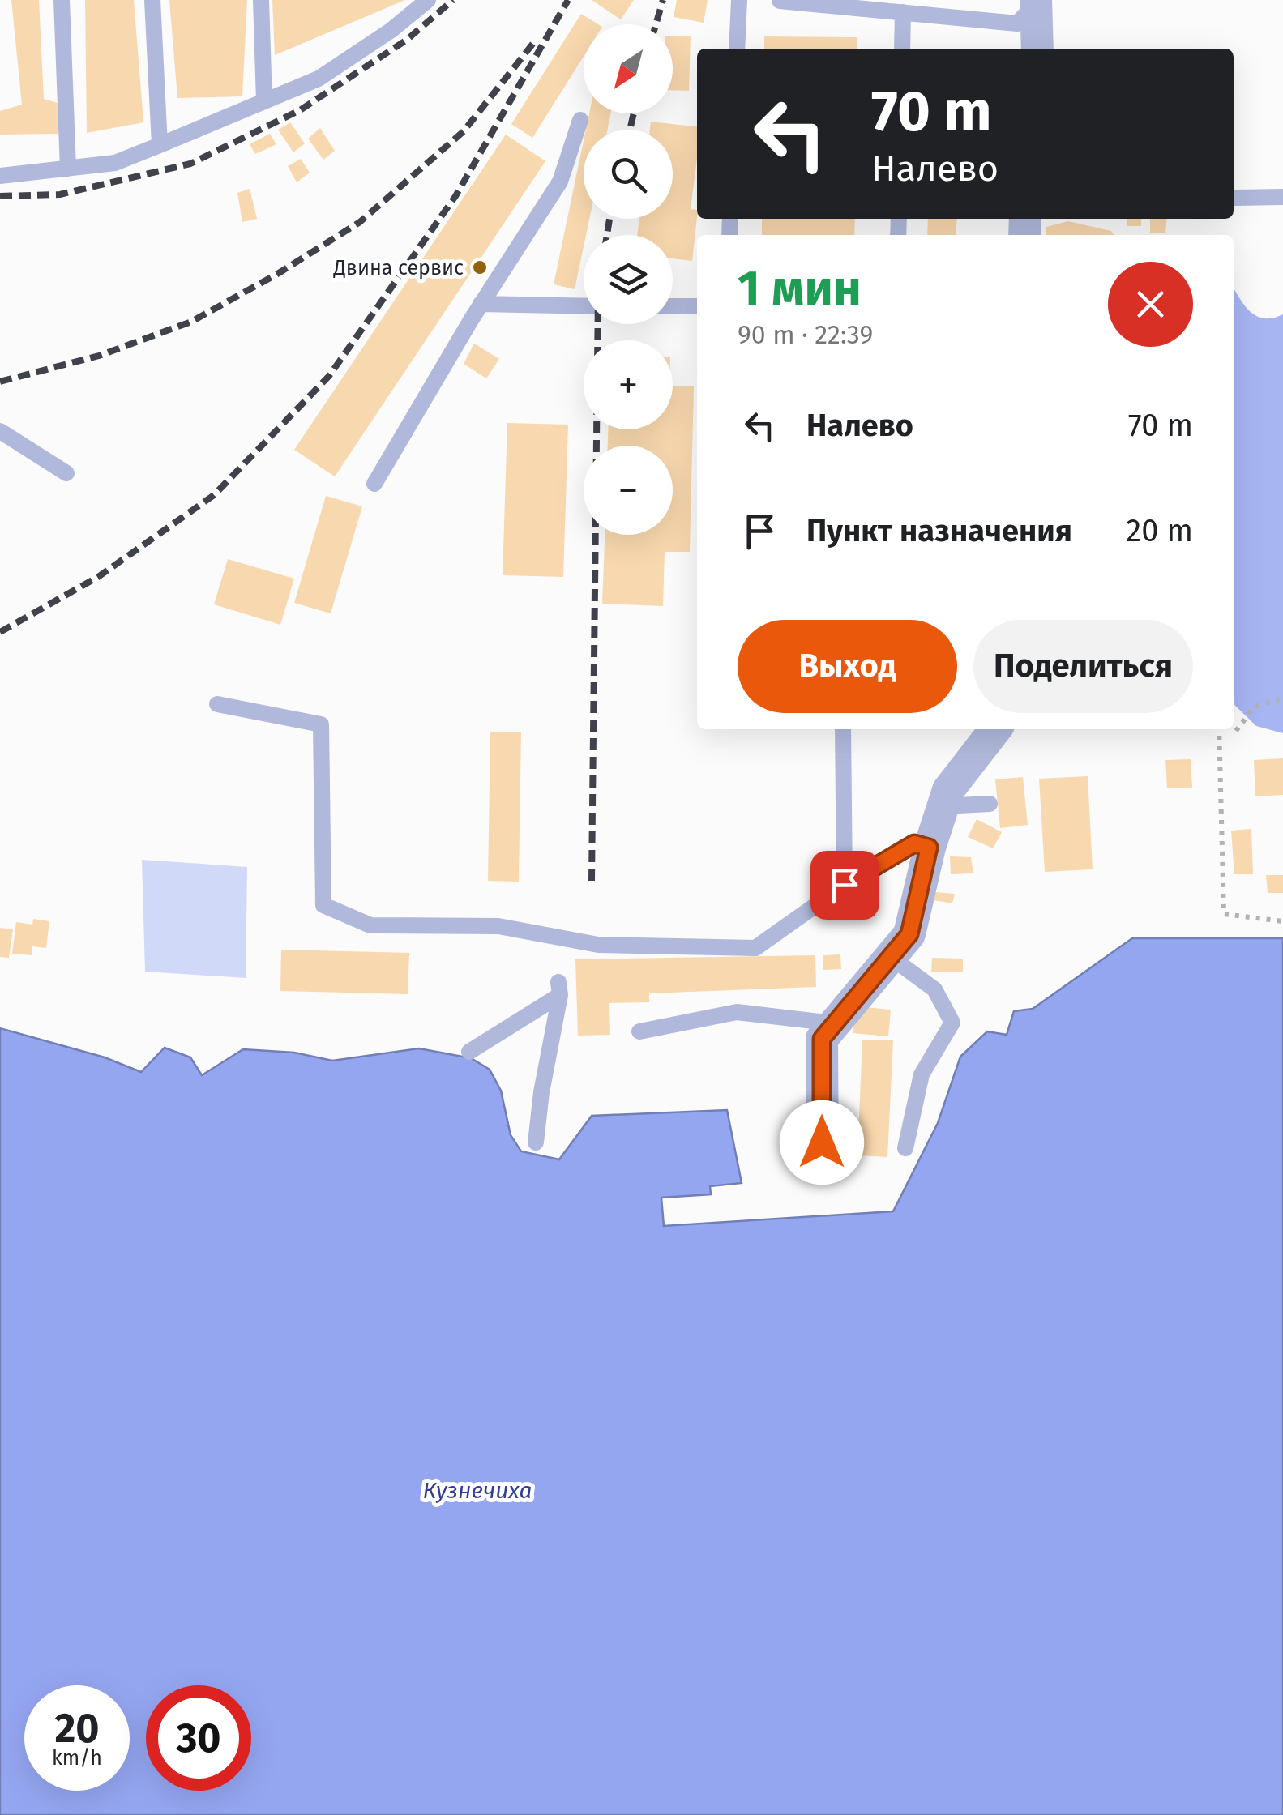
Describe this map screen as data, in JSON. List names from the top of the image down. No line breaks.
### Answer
{"water":["Кузнечиха"],"places":["Двина сервис"],"north":"bottom left","page":{"map_buttons":["+","−"],"turn":["70 m","Налево"],"heading":["1 мин","90 m · 22:39"],"list":[{"name":"Налево","value":"70 m"},{"name":"Пункт назначения","value":"20 m"}],"buttons":["Выход","Поделиться"],"speed":"20 km/h","limit":"30"}}
